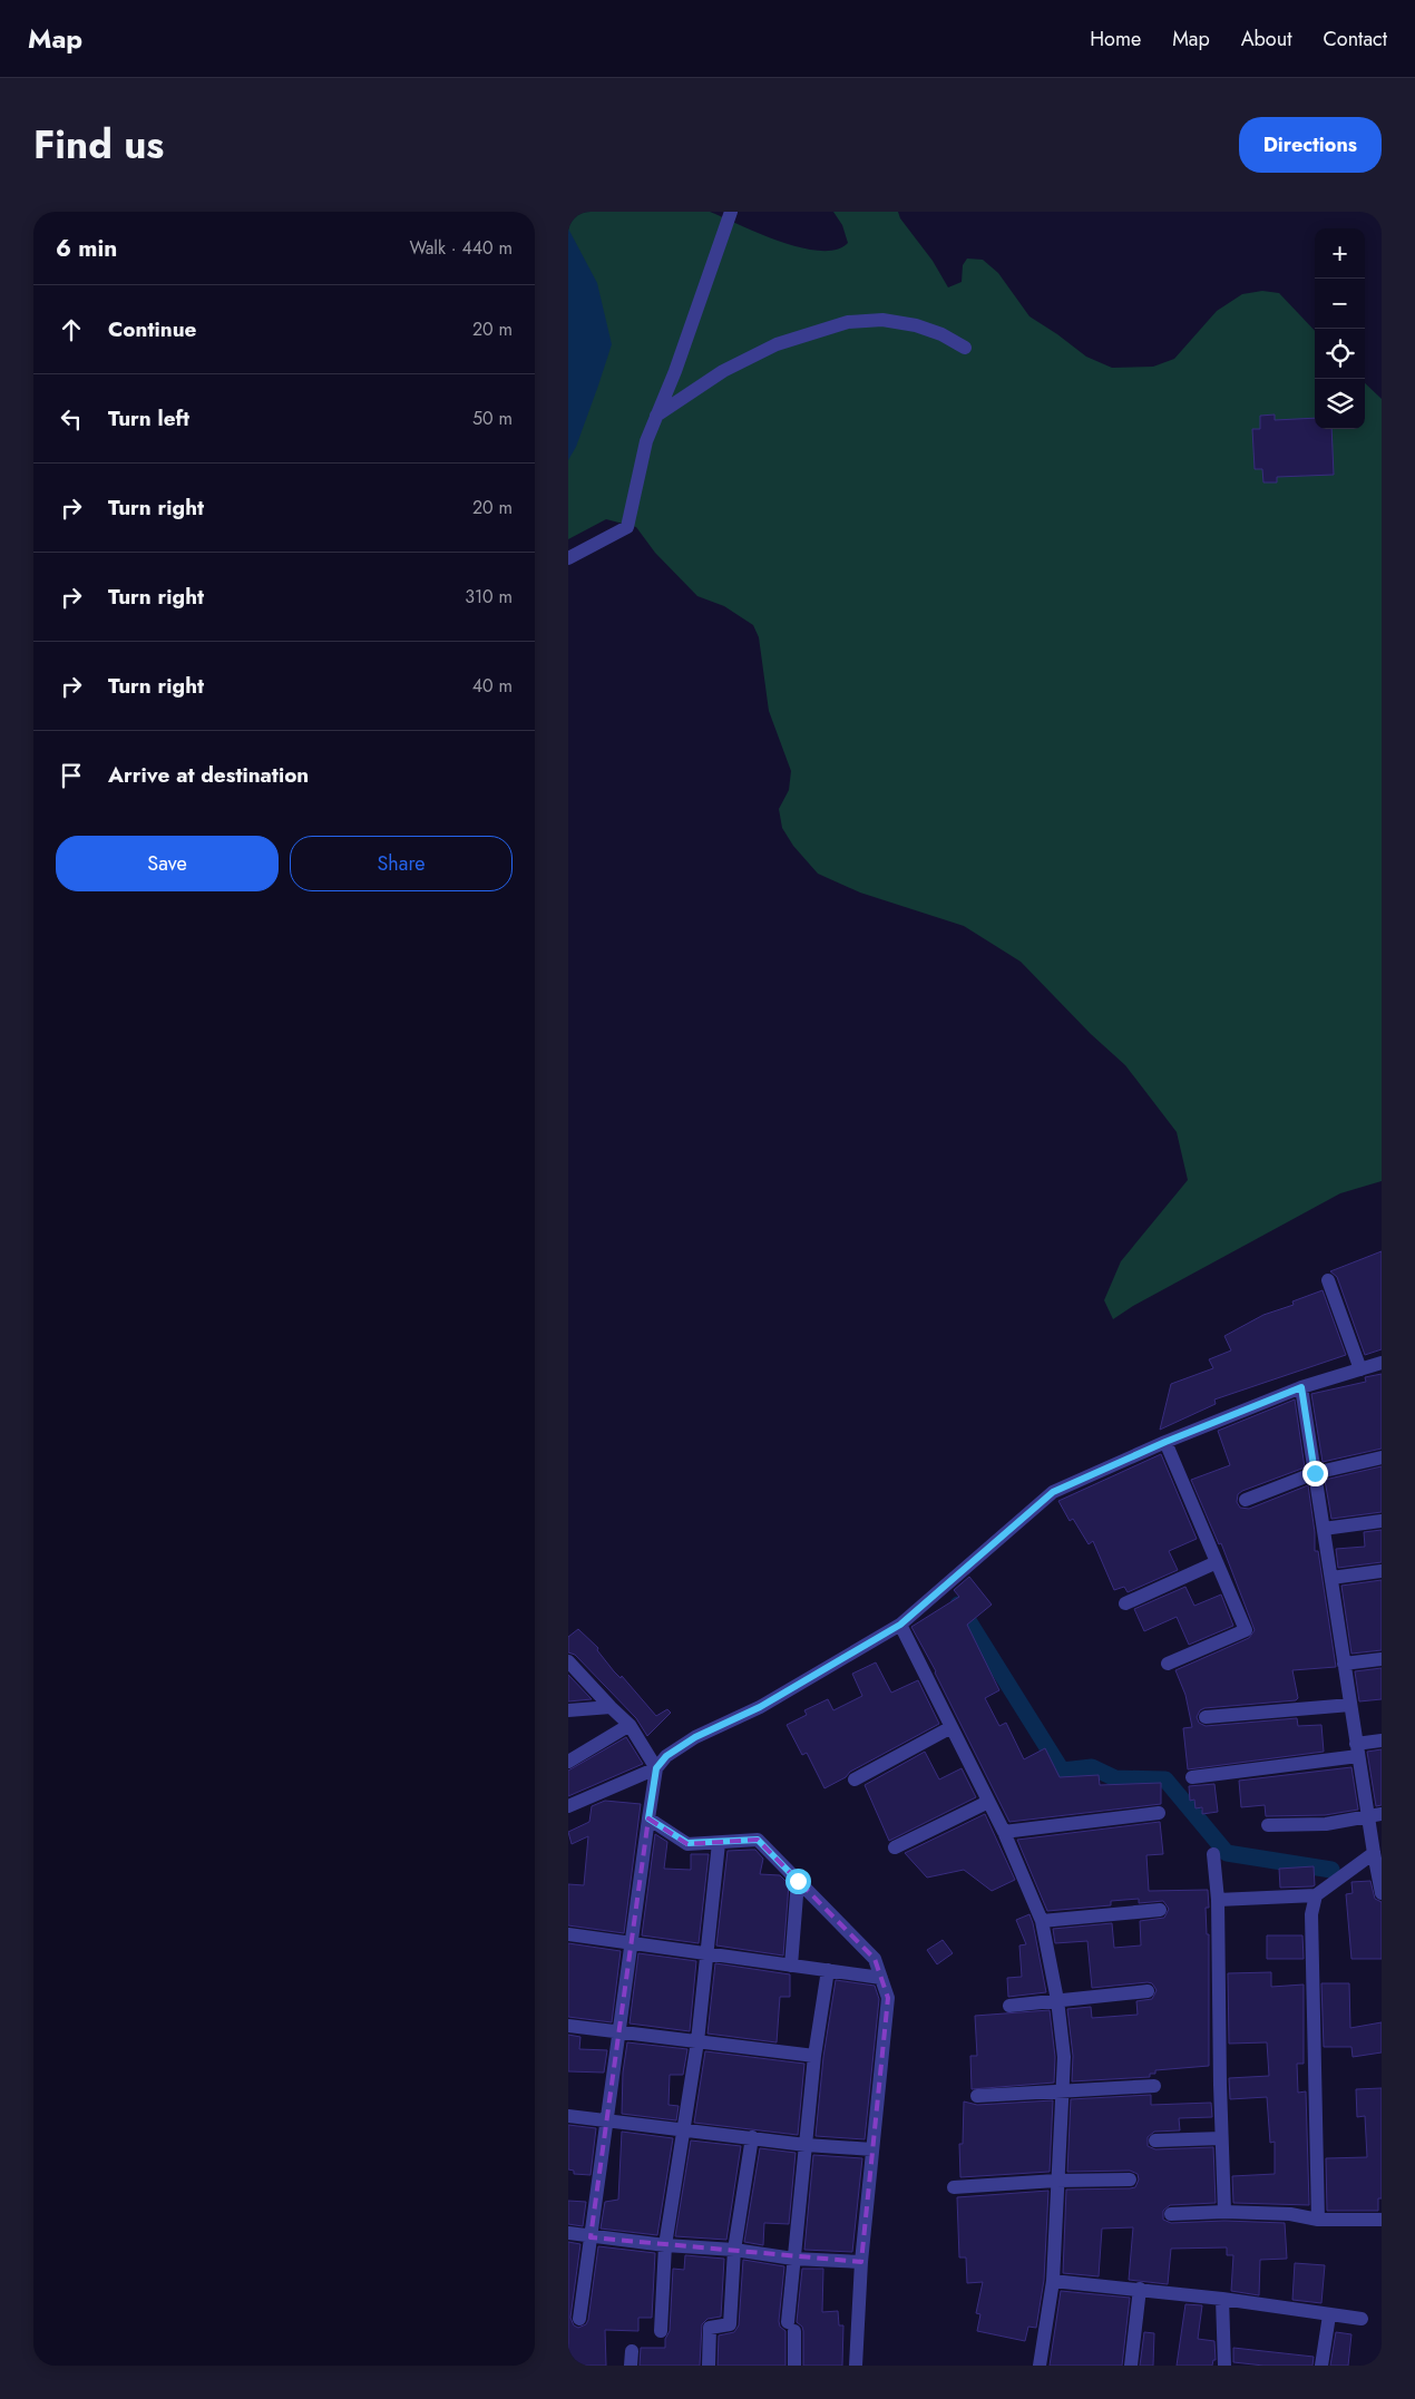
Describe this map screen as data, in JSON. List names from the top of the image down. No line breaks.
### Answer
{"page":{"header":"Map","nav":["Home","Map","About","Contact"],"title":"Find us","buttons":["Directions",["Save","Share"]],"heading":["6 min","Walk · 440 m"],"map_buttons":["+","−"],"list":[["Continue","20 m"],["Turn left","50 m"],["Turn right","20 m"],["Turn right","310 m"],["Turn right","40 m"],"Arrive at destination"]}}
